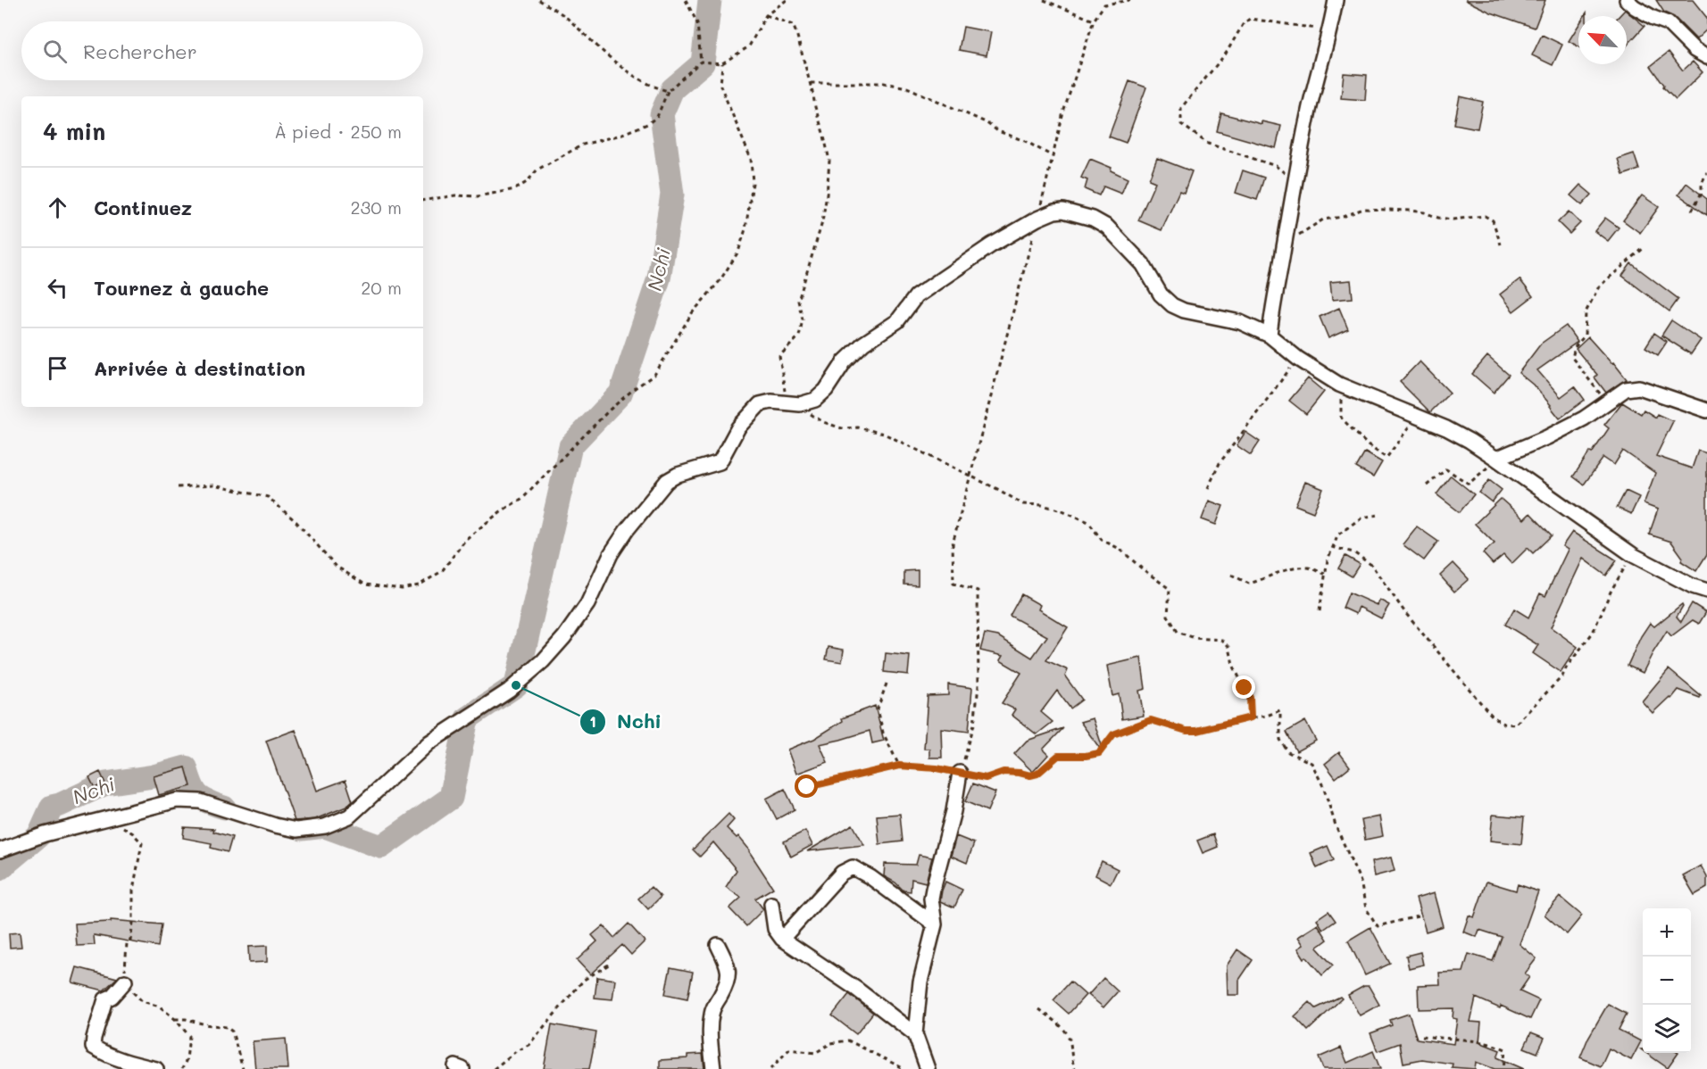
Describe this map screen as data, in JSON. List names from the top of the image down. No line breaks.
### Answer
{"water":["Nchi"],"places":["Nchi"],"north":"top left","page":{"search":"Rechercher","heading":["4 min","À pied · 250 m"],"list":[["Continuez","230 m"],["Tournez à gauche","20 m"],"Arrivée à destination"],"map_buttons":["+","−"]}}
